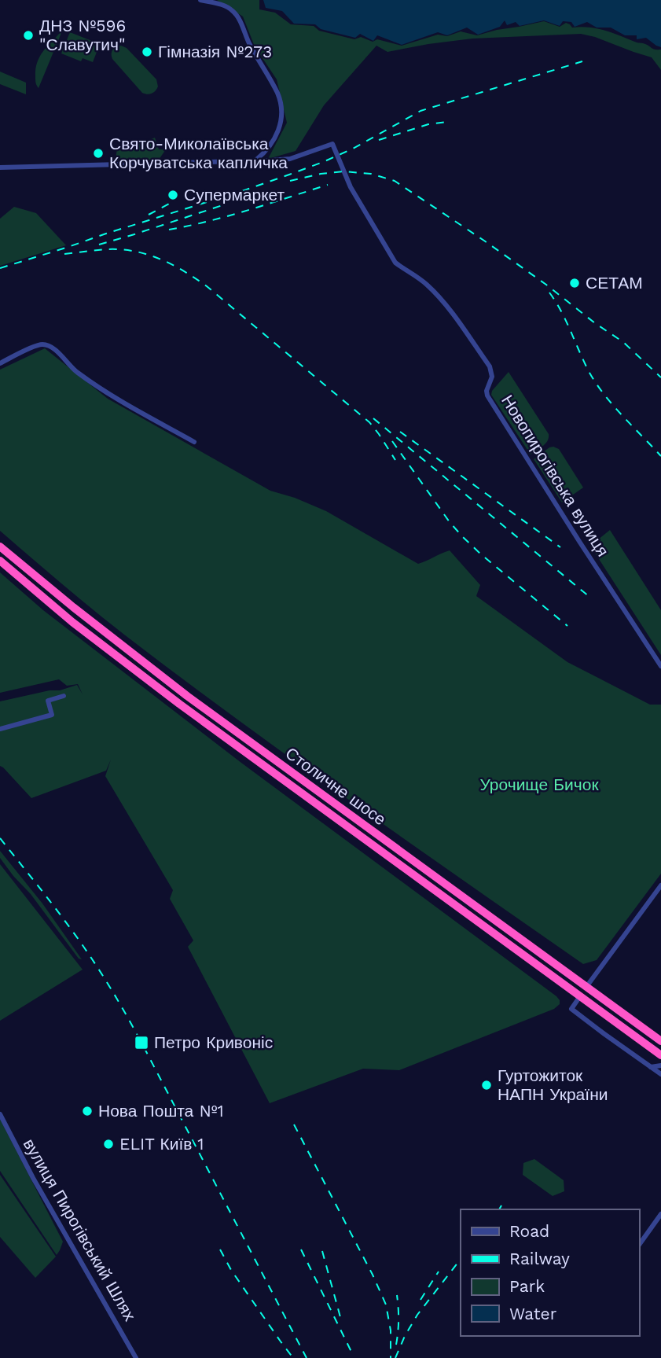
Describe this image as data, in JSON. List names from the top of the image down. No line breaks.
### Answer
{"streets":{"highway":["Столичне шосе"],"street":["Новопирогівська вулиця","вулиця Пирогівський Шлях"]},"parks":["Урочище Бичок"],"places":{"other":["ДНЗ №596 \"Славутич\"","Гімназія №273","Свято-Миколаївська Корчуватська капличка","Супермаркет","СЕТАМ","Гуртожиток НАПН України","Нова Пошта №1","ELIT Київ 1"],"transit":["Петро Кривоніс"]},"legend":["Road","Railway","Park","Water"]}
